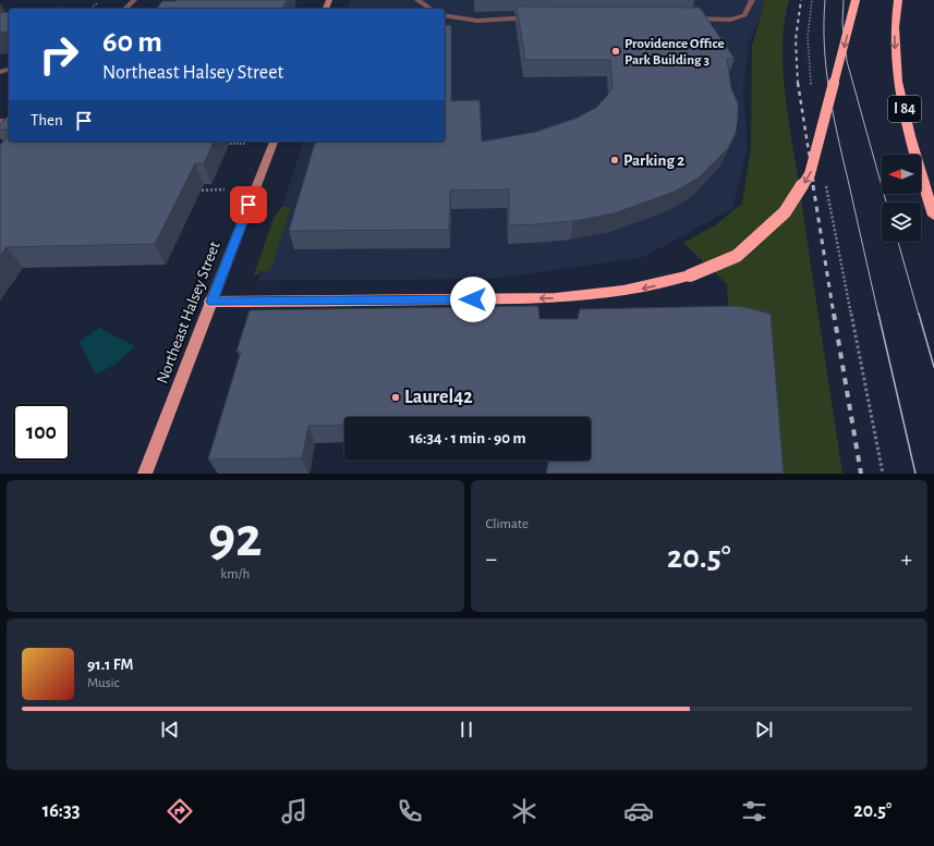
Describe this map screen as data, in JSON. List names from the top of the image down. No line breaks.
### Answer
{"streets":{"highway":["I 84"],"main road":["Northeast Halsey Street"]},"places":["Providence Office Park Building 3","Parking 2","Laurel42"],"north":"left","page":{"turn":["60 m","Northeast Halsey Street"],"then":"Then","limit":"100","trip":"16:34 · 1 min · 90 m","tile":[["92","km/h"],"Climate"],"heat":["−","20.5°","+"],"song":["91.1 FM","Music"],"tabs":["16:33","20.5°"]}}
